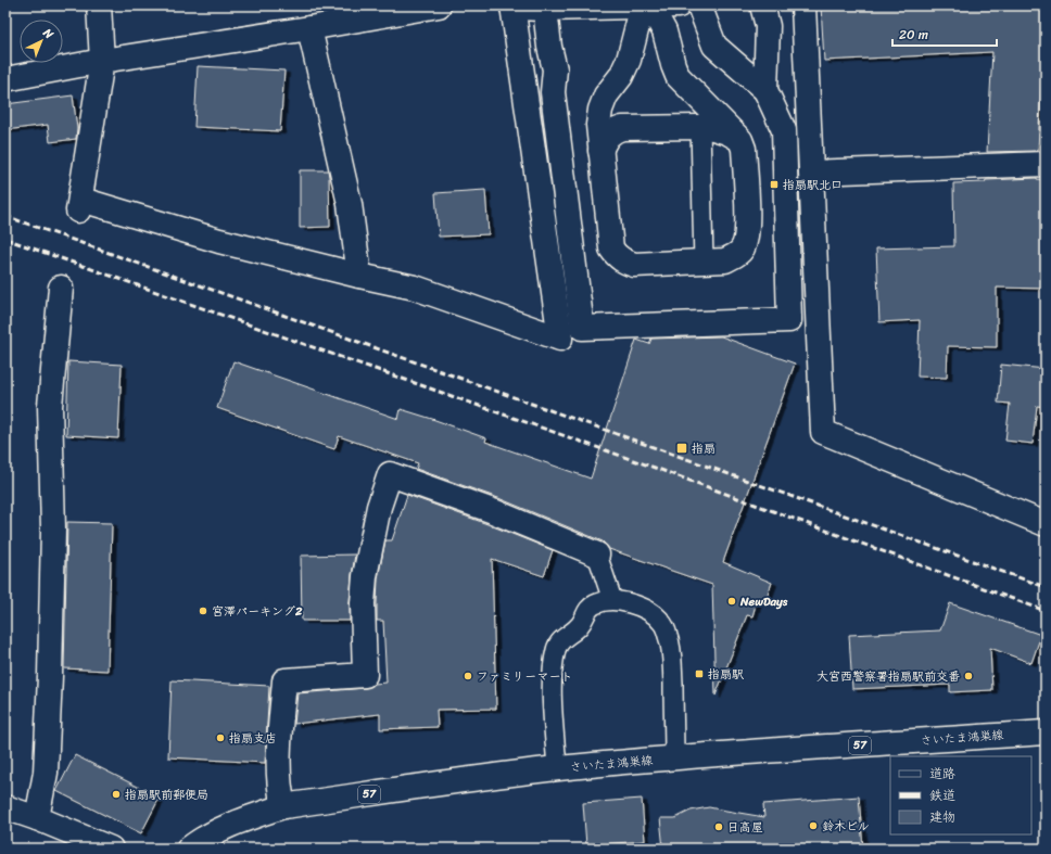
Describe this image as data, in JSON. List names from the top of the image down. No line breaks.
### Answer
{"streets":{"street":["さいたま鴻巣線","57"]},"places":{"transit":["指扇駅北口","指扇","指扇駅"],"other":["NewDays","宮澤パーキング2","ファミリーマート","大宮西警察署指扇駅前交番","指扇支店","指扇駅前郵便局","鈴木ビル","日高屋"]},"legend":["道路","鉄道","建物"],"scale_bar":"20 m","north":"top right"}
